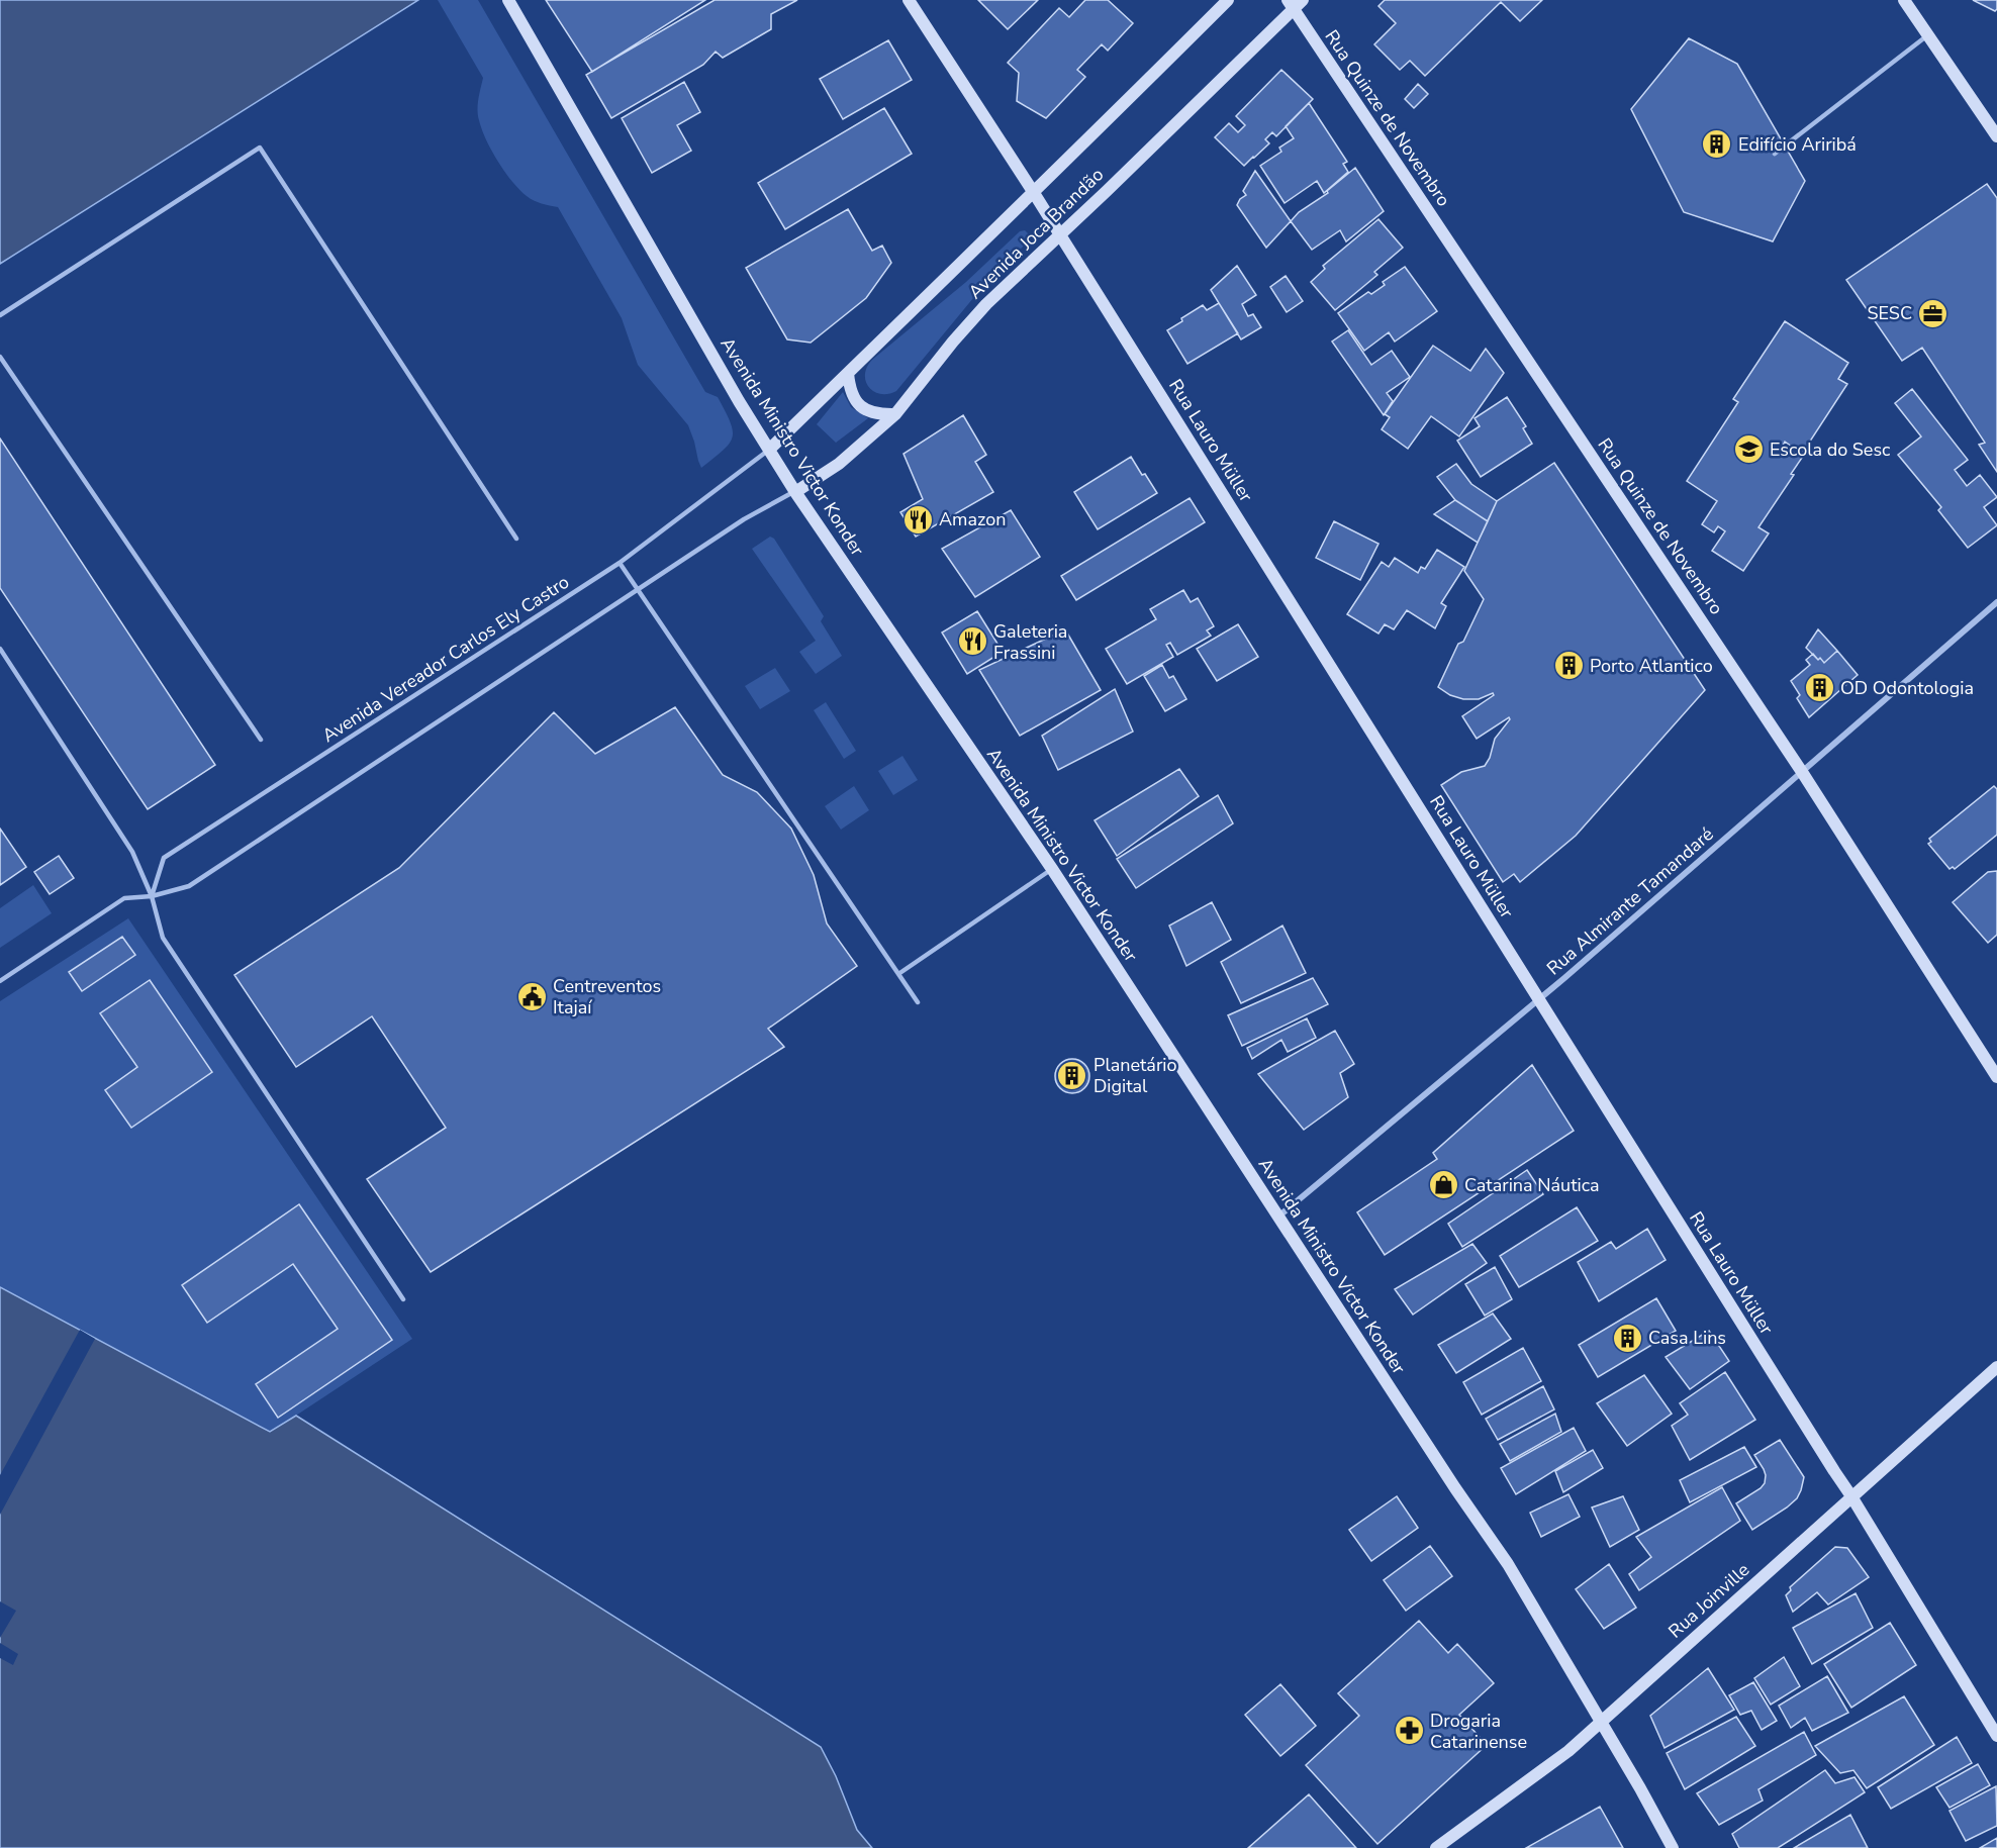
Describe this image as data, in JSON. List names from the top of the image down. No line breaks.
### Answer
{"streets":{"main road":["Rua Quinze de Novembro","Avenida Joca Brandão","Rua Lauro Müller","Avenida Ministro Victor Konder","Rua Joinville"],"street":["Rua Almirante Tamandaré"],"lane":["Avenida Vereador Carlos Ely Castro"]},"crossings":[["Rua Quinze de Novembro","Avenida Joca Brandão"],["Rua Quinze de Novembro","Rua Almirante Tamandaré"],["Avenida Joca Brandão","Rua Lauro Müller"],["Avenida Joca Brandão","Avenida Ministro Victor Konder"],["Avenida Joca Brandão","Avenida Vereador Carlos Ely Castro"],["Rua Lauro Müller","Rua Almirante Tamandaré"],["Rua Lauro Müller","Rua Joinville"],["Avenida Ministro Victor Konder","Avenida Vereador Carlos Ely Castro"],["Avenida Ministro Victor Konder","Rua Almirante Tamandaré"],["Avenida Ministro Victor Konder","Rua Joinville"]],"places":{"building":["Edifício Ariribá","Porto Atlantico","OD Odontologia","Planetário Digital","Casa Lins"],"office":["SESC"],"school or university":["Escola do Sesc"],"restaurant":["Amazon","Galeteria Frassini"],"public building":["Centreventos Itajaí"],"shop":["Catarina Náutica"],"pharmacy":["Drogaria Catarinense"]}}
